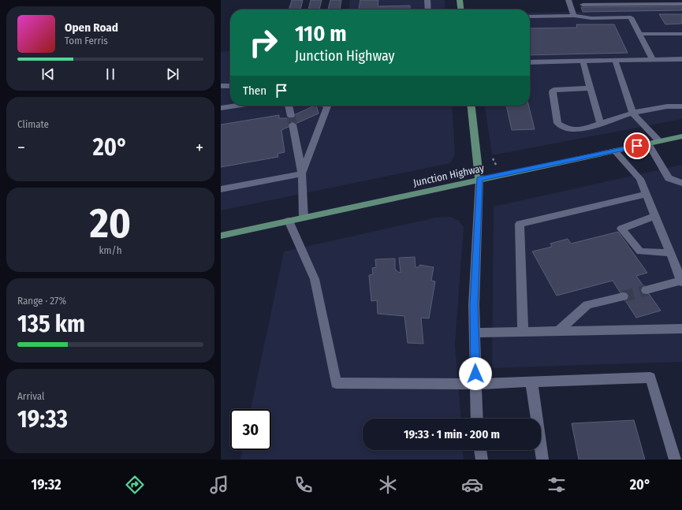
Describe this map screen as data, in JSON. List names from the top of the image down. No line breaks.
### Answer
{"streets":{"main road":["Junction Highway"]},"page":{"turn":["110 m","Junction Highway"],"song":["Open Road","Tom Ferris"],"then":"Then","tile":["Climate",["20","km/h"],["Range · 27%","135 km"],["Arrival","19:33"]],"heat":["−","20°","+"],"limit":"30","trip":"19:33 · 1 min · 200 m","tabs":["19:32","20°"]}}
